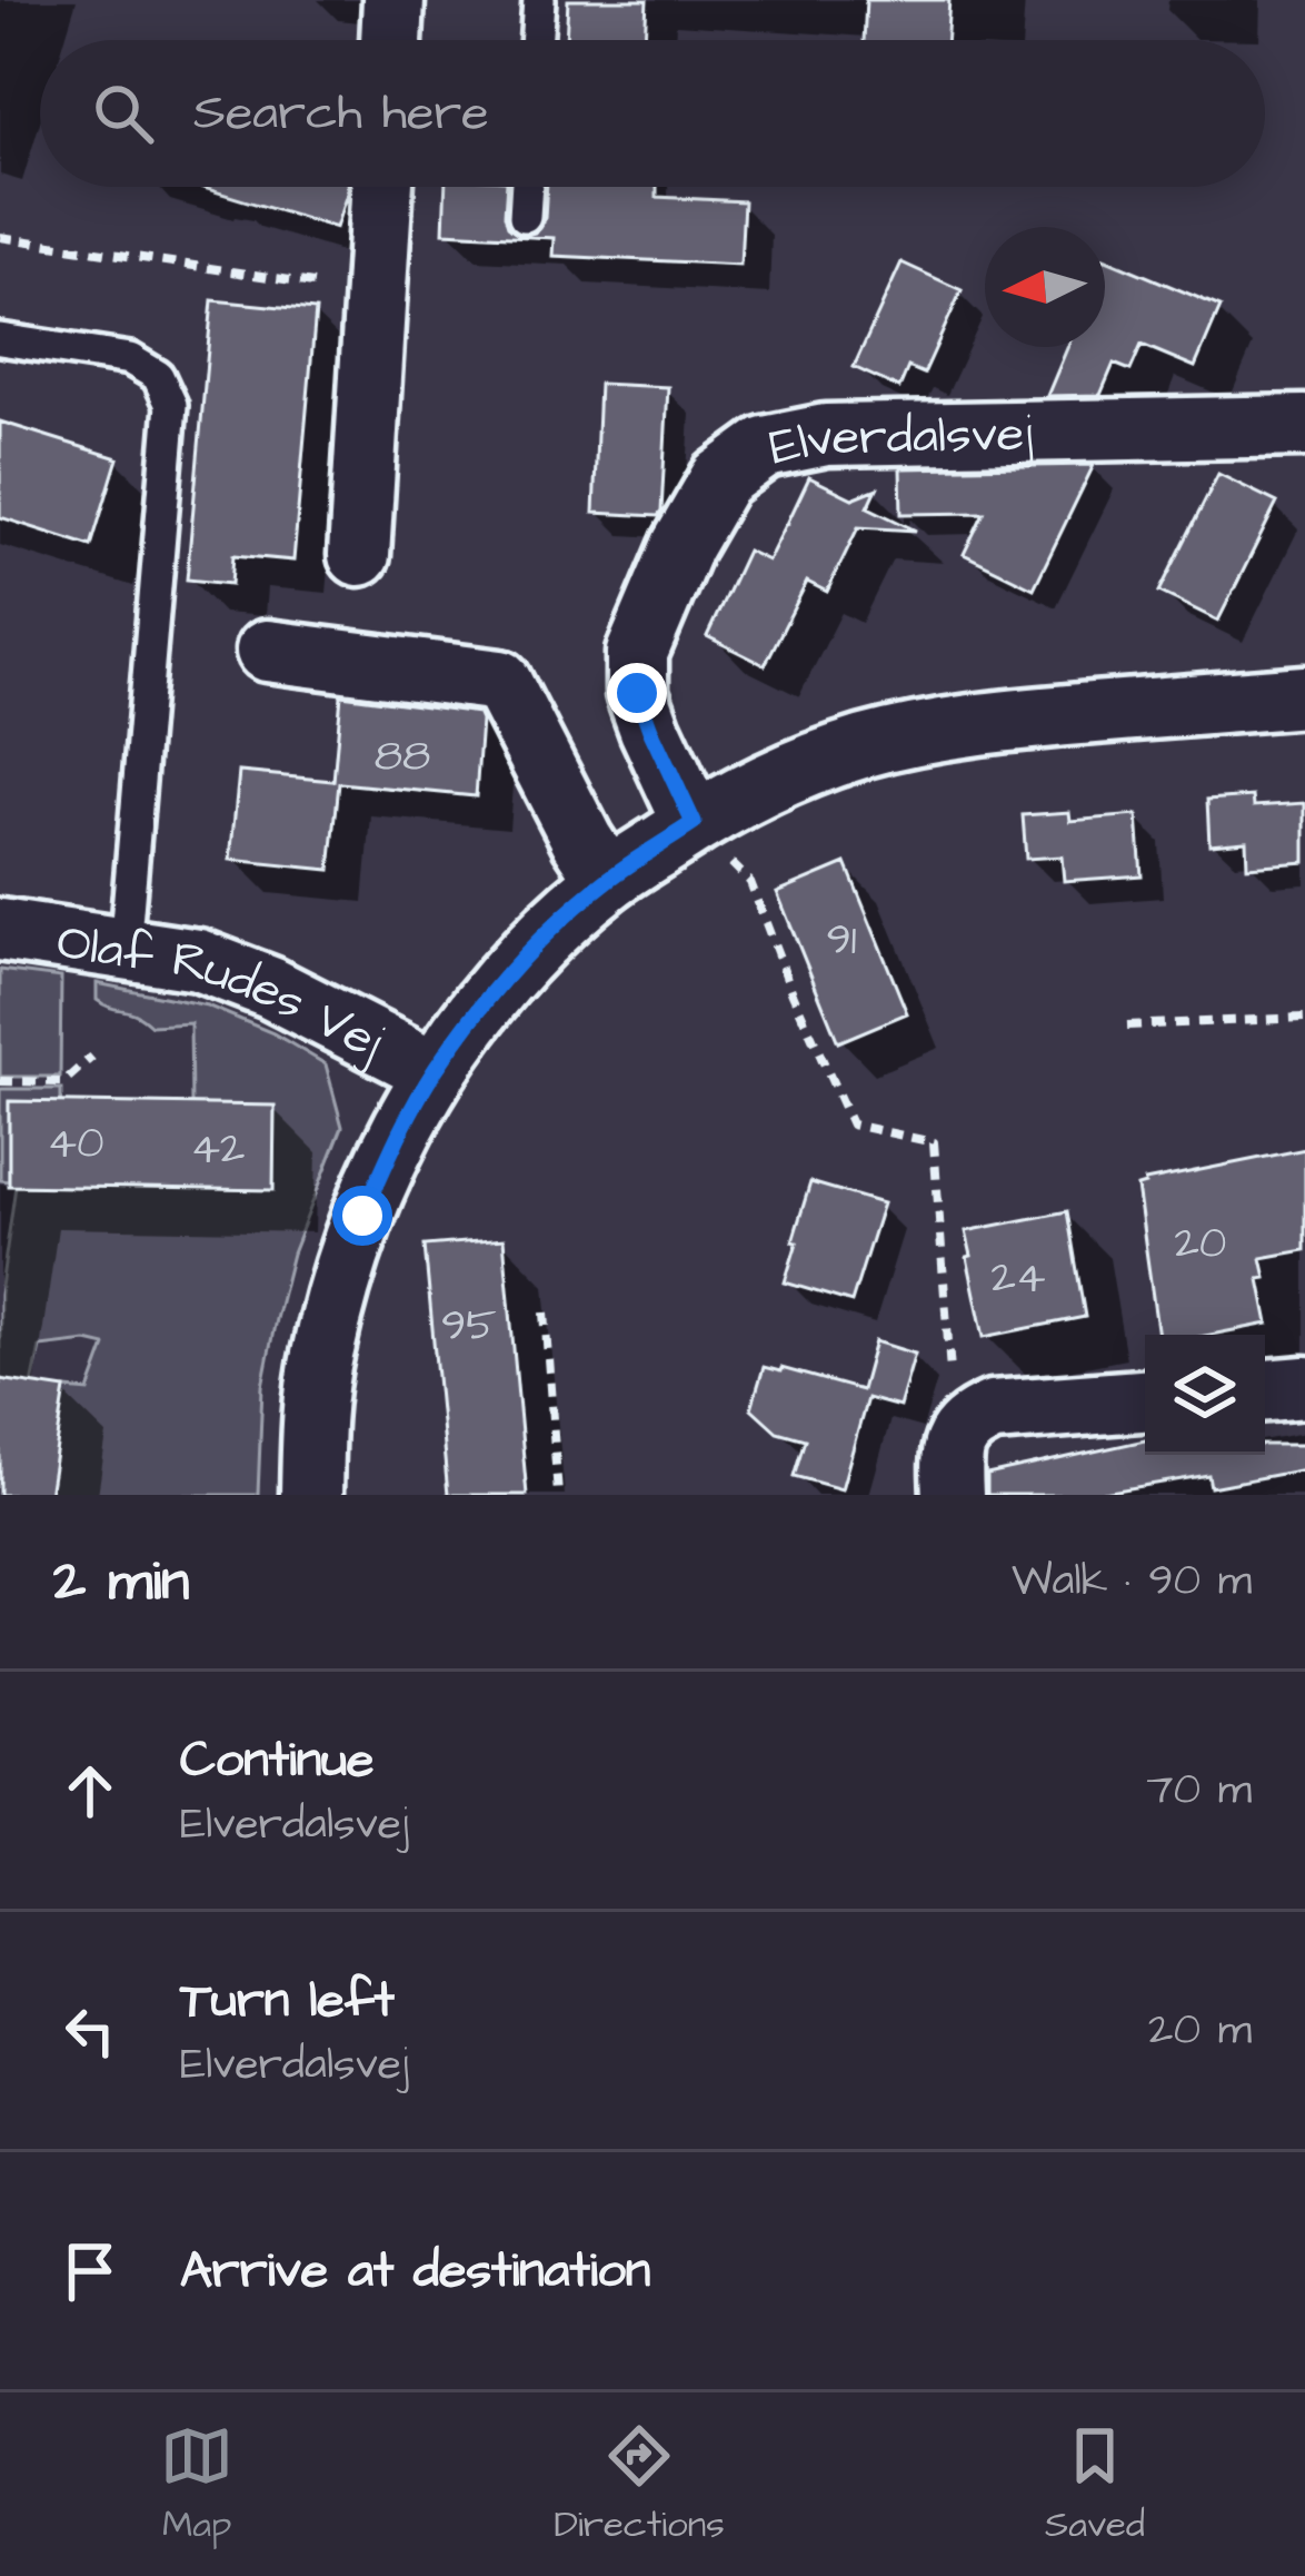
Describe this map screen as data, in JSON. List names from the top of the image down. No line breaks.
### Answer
{"streets":{"street":["Elverdalsvej","Olaf Rudes Vej"]},"house_numbers":["88","91","40","42","20","24","95"],"north":"left","page":{"search":"Search here","heading":["2 min","Walk · 90 m"],"list":[["Continue","Elverdalsvej","70 m"],["Turn left","Elverdalsvej","20 m"],"Arrive at destination"],"nav":["Map","Directions","Saved"]}}
